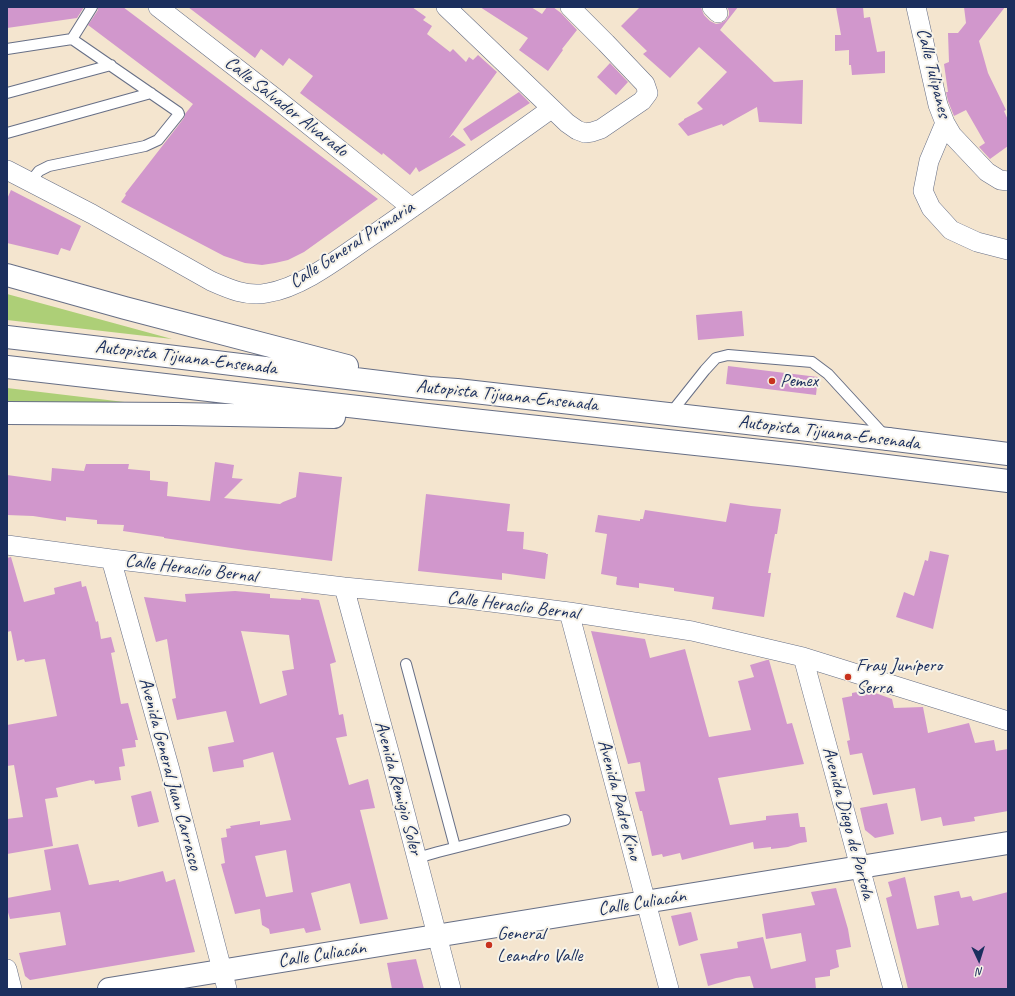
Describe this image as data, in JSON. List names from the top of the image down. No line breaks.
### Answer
{"streets":{"main road":["Autopista Tijuana-Ensenada","Calle Culiacán"],"street":["Calle Tulipanes","Calle Salvador Alvarado","Calle General Primaria","Calle Heraclio Bernal","Avenida General Juan Carrasco","Avenida Remigio Soler","Avenida Padre Kino","Avenida Diego de Portola"]},"crossings":[["Calle Salvador Alvarado","Calle General Primaria"],["Calle Heraclio Bernal","Avenida General Juan Carrasco"],["Calle Heraclio Bernal","Avenida Remigio Soler"],["Calle Heraclio Bernal","Avenida Padre Kino"],["Calle Heraclio Bernal","Avenida Diego de Portola"],["Avenida General Juan Carrasco","Calle Culiacán"],["Avenida Remigio Soler","Calle Culiacán"],["Avenida Padre Kino","Calle Culiacán"],["Avenida Diego de Portola","Calle Culiacán"]],"places":["Pemex","Fray Junípero Serra","General Leandro Valle"],"north":"bottom"}
